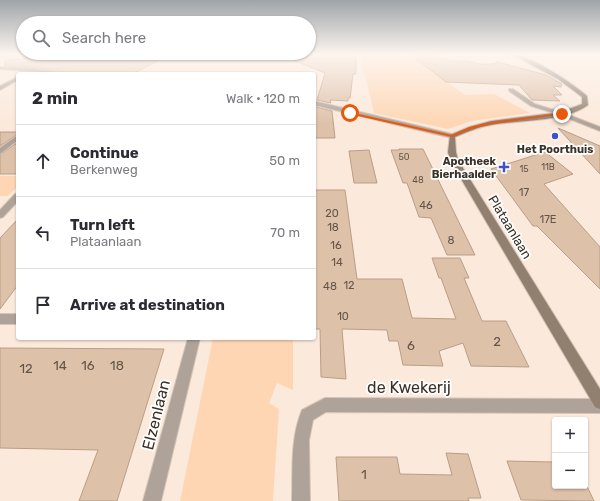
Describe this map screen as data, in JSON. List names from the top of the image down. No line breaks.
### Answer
{"streets":{"street":["Plataanlaan","de Kwekerij","Elzenlaan"]},"places":{"other":["Het Poorthuis"],"health":["Apotheek Bierhaalder"]},"house_numbers":["50","11B","15","48","17","46","20","17E","18","8","16","14","12","48","10","2","6","14","16","18","12","1"],"page":{"search":"Search here","heading":["2 min","Walk · 120 m"],"list":[["Continue","Berkenweg","50 m"],["Turn left","Plataanlaan","70 m"],"Arrive at destination"],"map_buttons":["+","−"]}}
